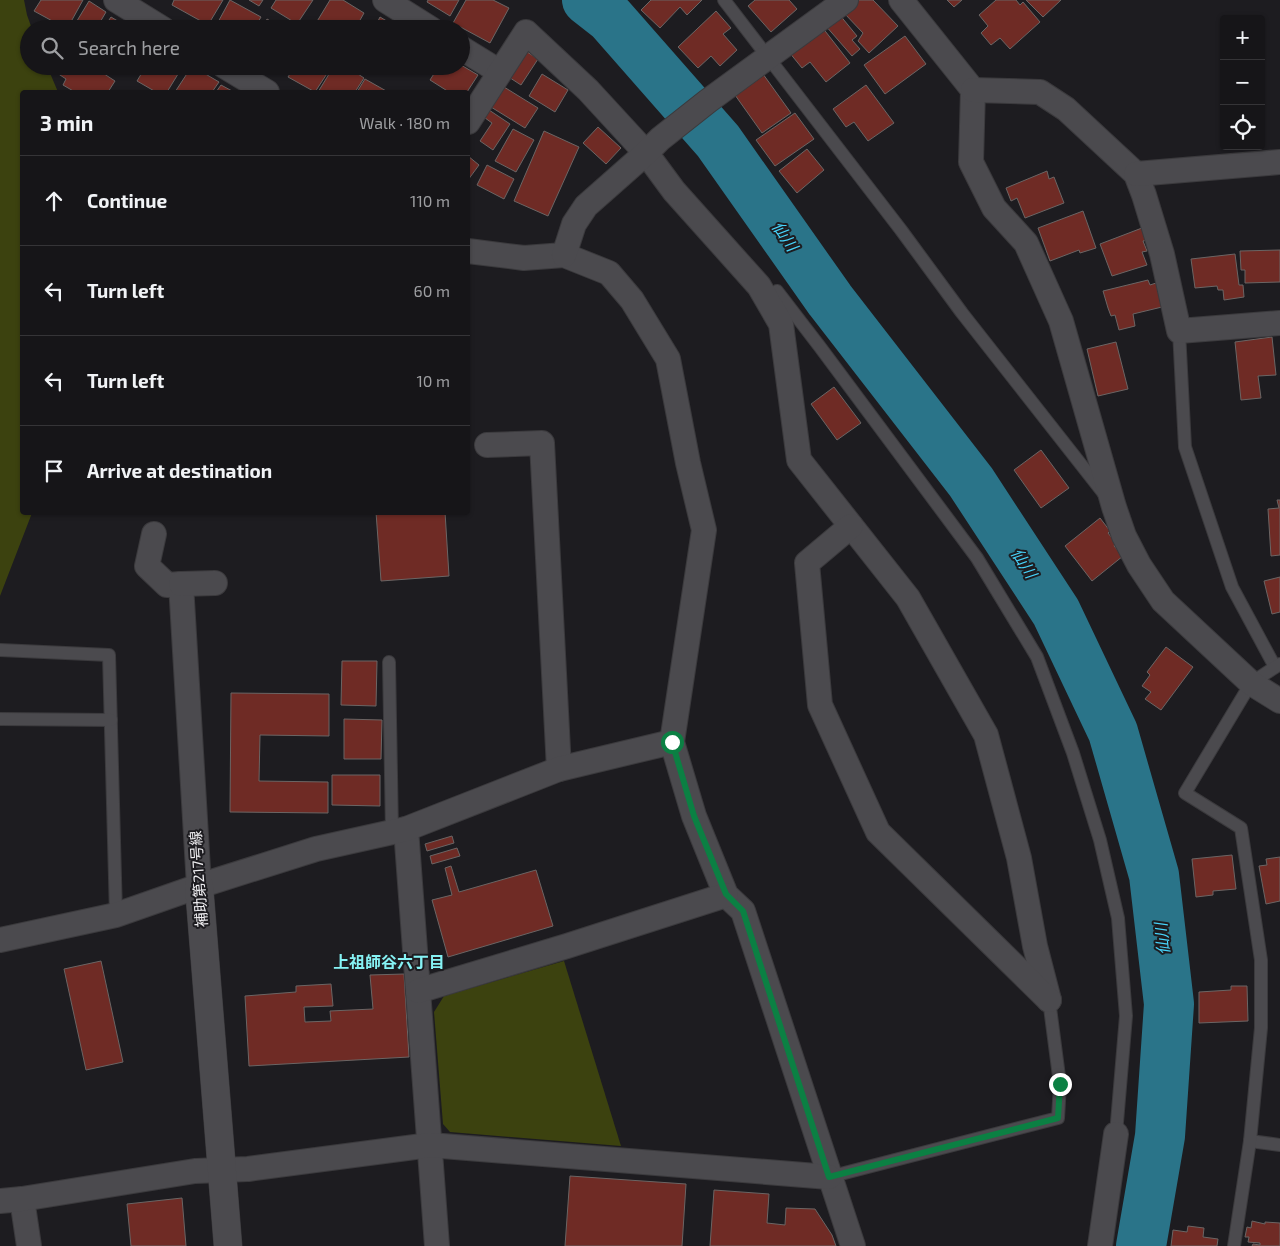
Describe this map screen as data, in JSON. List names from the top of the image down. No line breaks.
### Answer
{"streets":{"street":["補助第217号線"]},"districts":["上祖師谷六丁目"],"water":["仙川"],"page":{"map_buttons":["+","−"],"search":"Search here","heading":["3 min","Walk · 180 m"],"list":[["Continue","110 m"],["Turn left","60 m"],["Turn left","10 m"],"Arrive at destination"]}}
